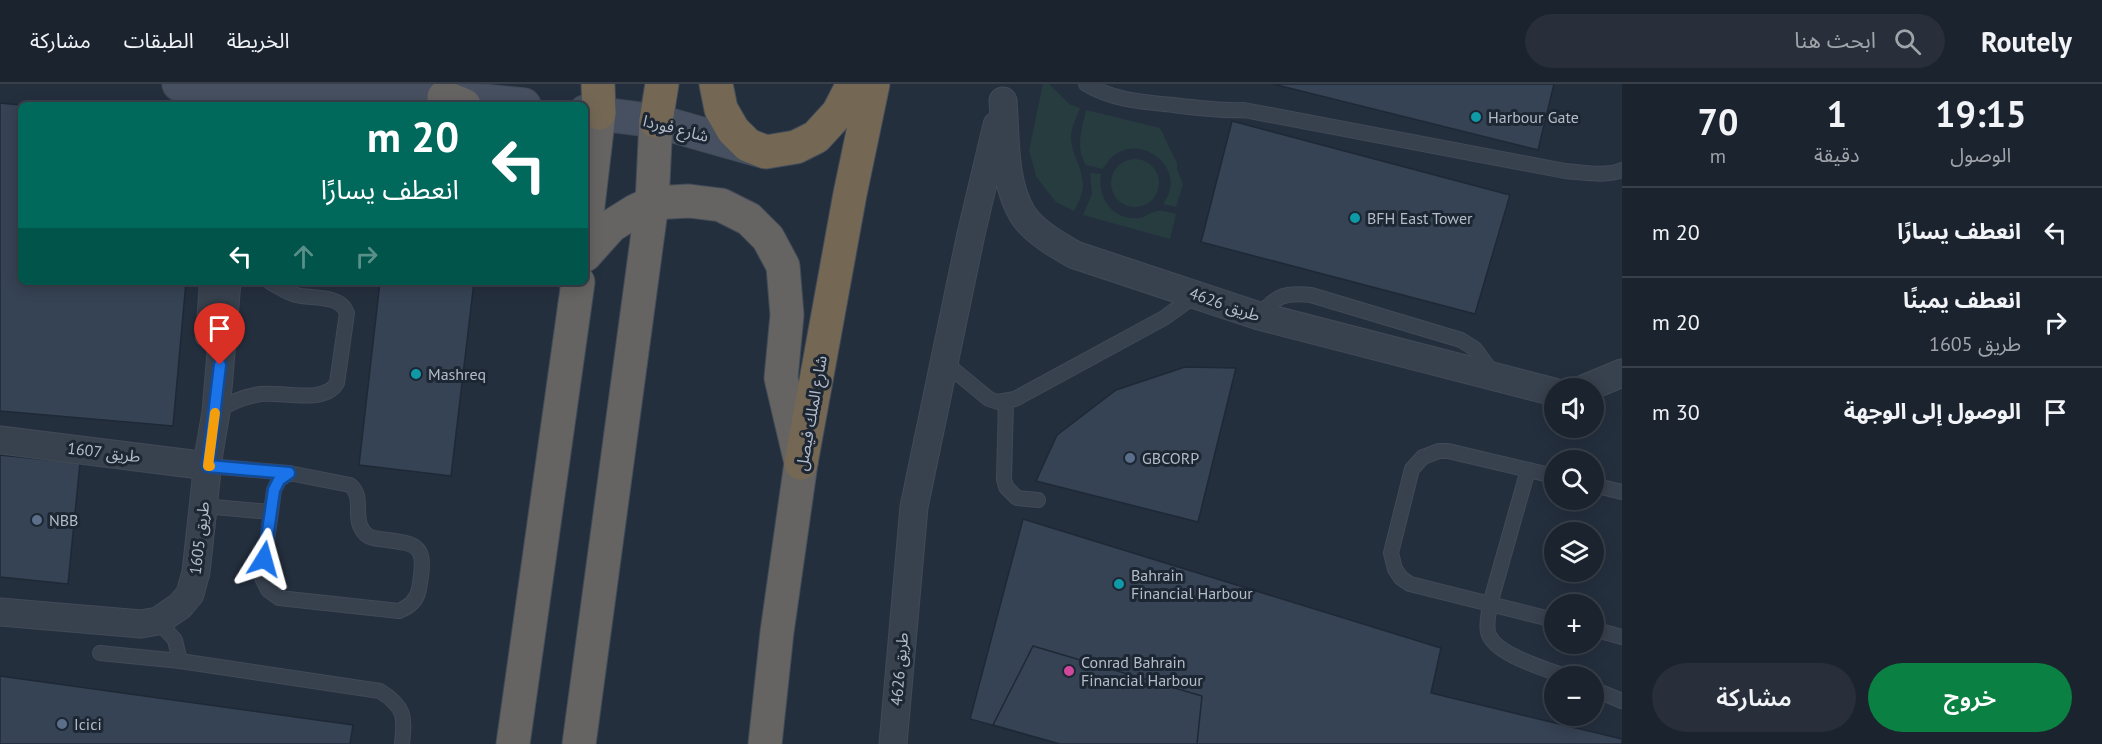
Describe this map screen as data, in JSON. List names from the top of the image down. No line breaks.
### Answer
{"streets":{"highway":["شارع الملك فيصل"],"main road":["شارع فوردا"],"street":["طريق 4626","طريق 1607","طريق 1605"]},"crossings":[["طريق 1607","طريق 1605"]],"places":["Harbour Gate","BFH East Tower","Mashreq","GBCORP","NBB","Bahrain Financial Harbour","Conrad Bahrain Financial Harbour","Icici"],"page":{"header":"Routely","search":"ابحث هنا","nav":["الخريطة","الطبقات","مشاركة"],"eta":["19:15","الوصول","1","دقيقة","70","m"],"turn":["20 m","انعطف يسارًا"],"list":[{"name":"انعطف يسارًا","value":"20 m"},{"name":"انعطف يمينًا","note":"طريق 1605","value":"20 m"},{"name":"الوصول إلى الوجهة","value":"30 m"}],"map_buttons":["+","−"],"buttons":["خروج","مشاركة"]}}
